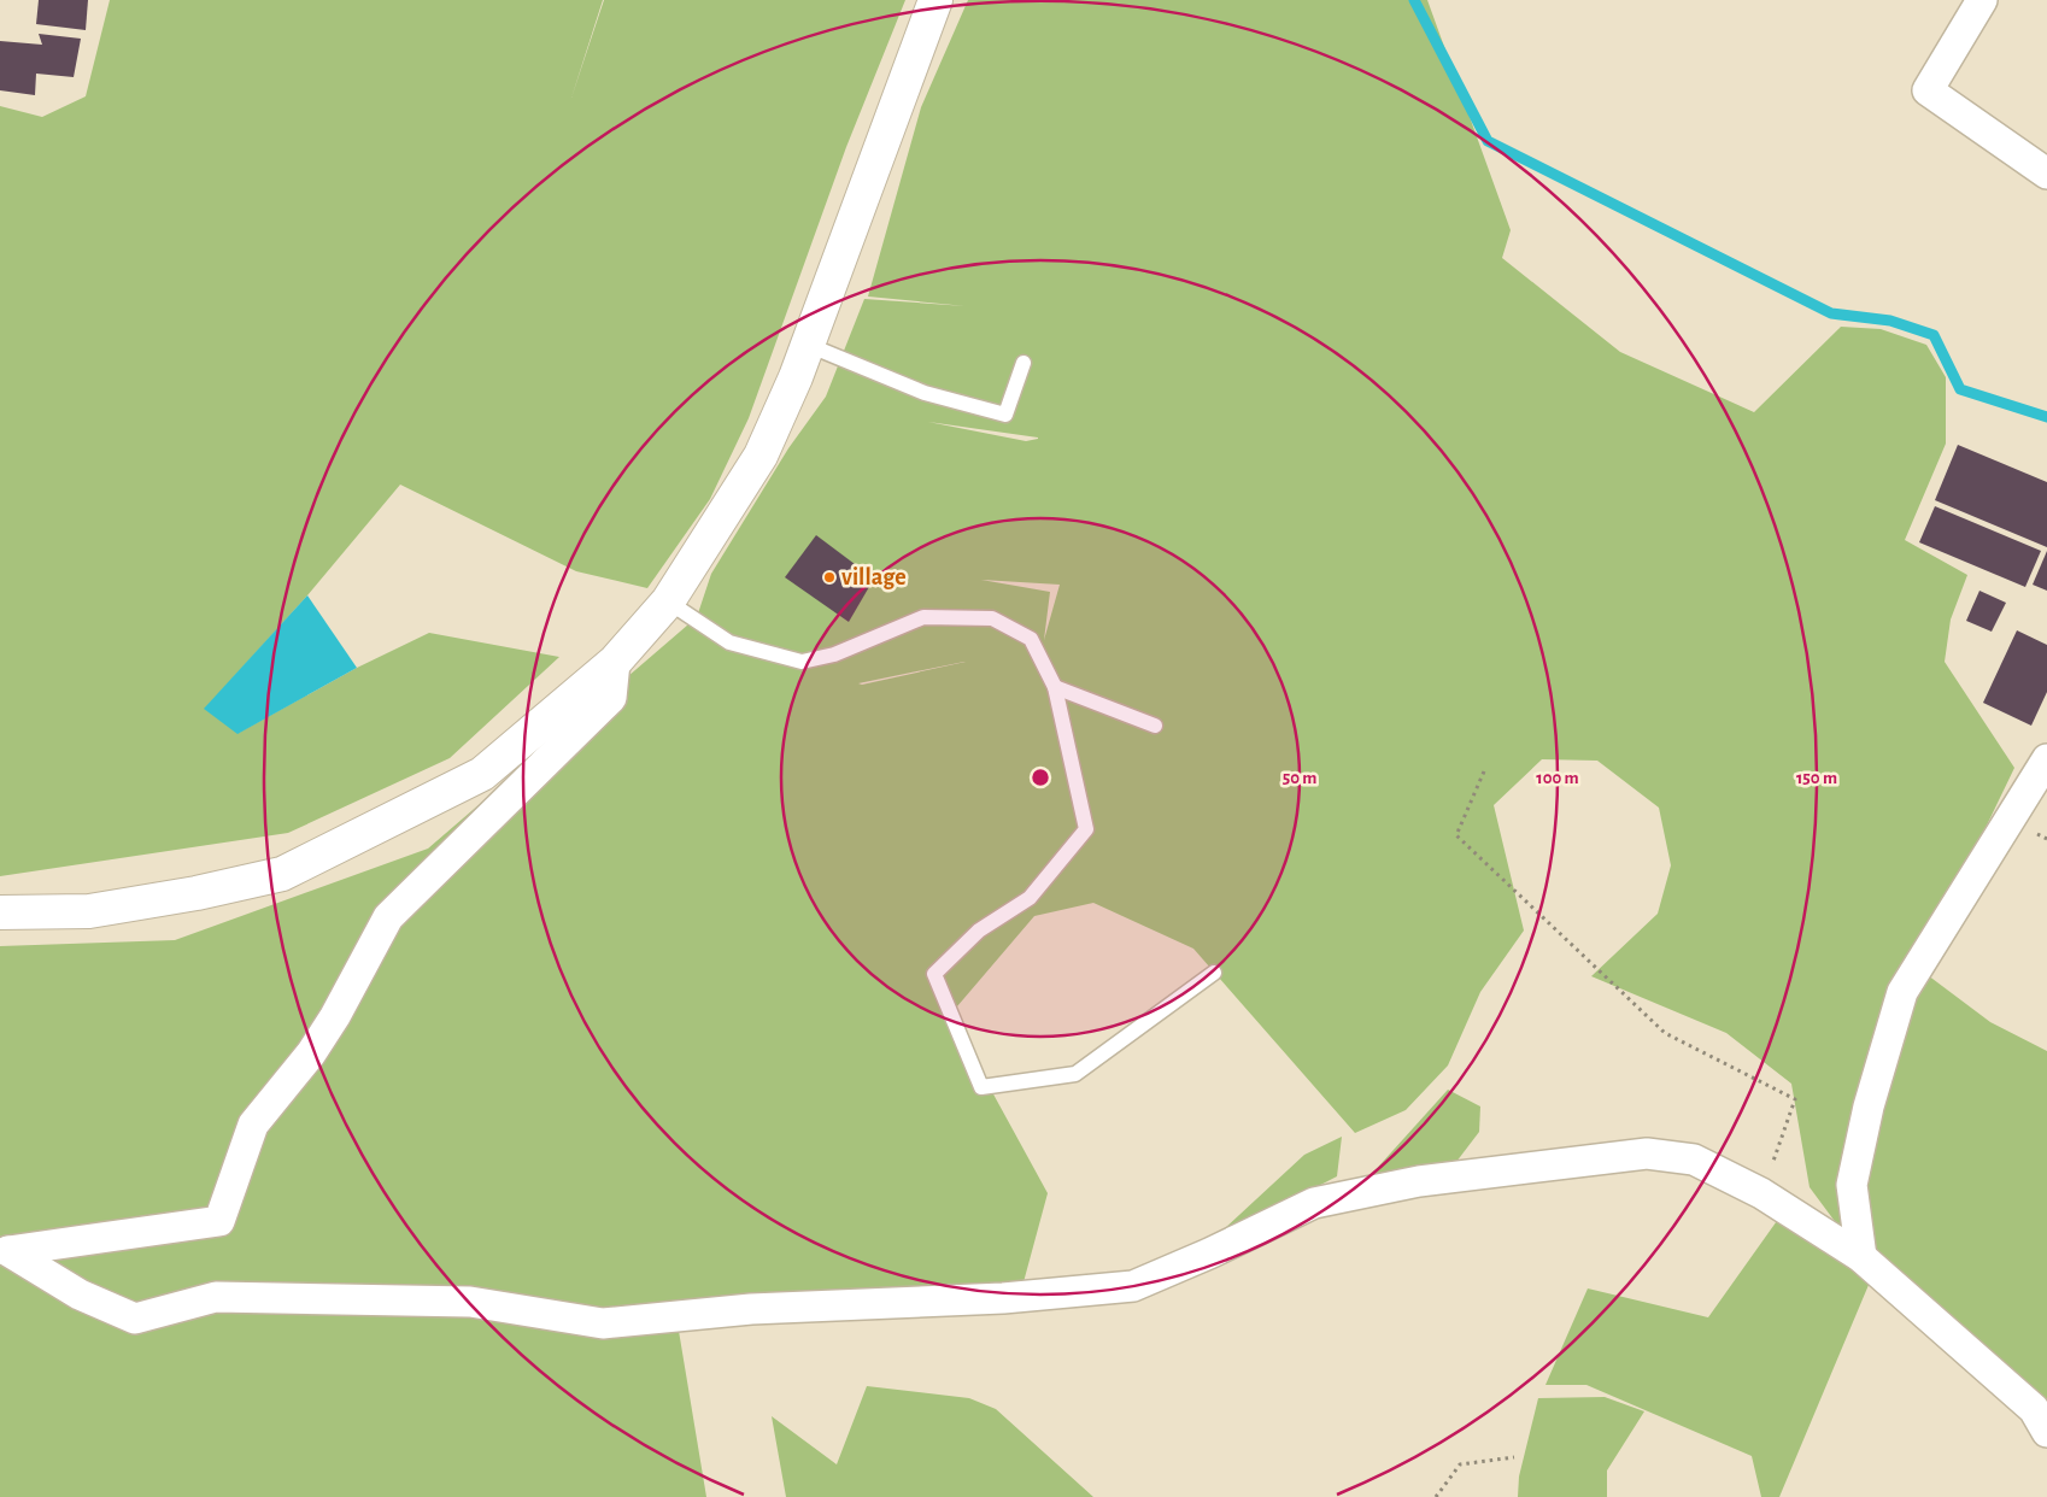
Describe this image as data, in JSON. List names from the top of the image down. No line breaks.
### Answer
{"places":["village"],"rings":["50 m","100 m","150 m"]}
